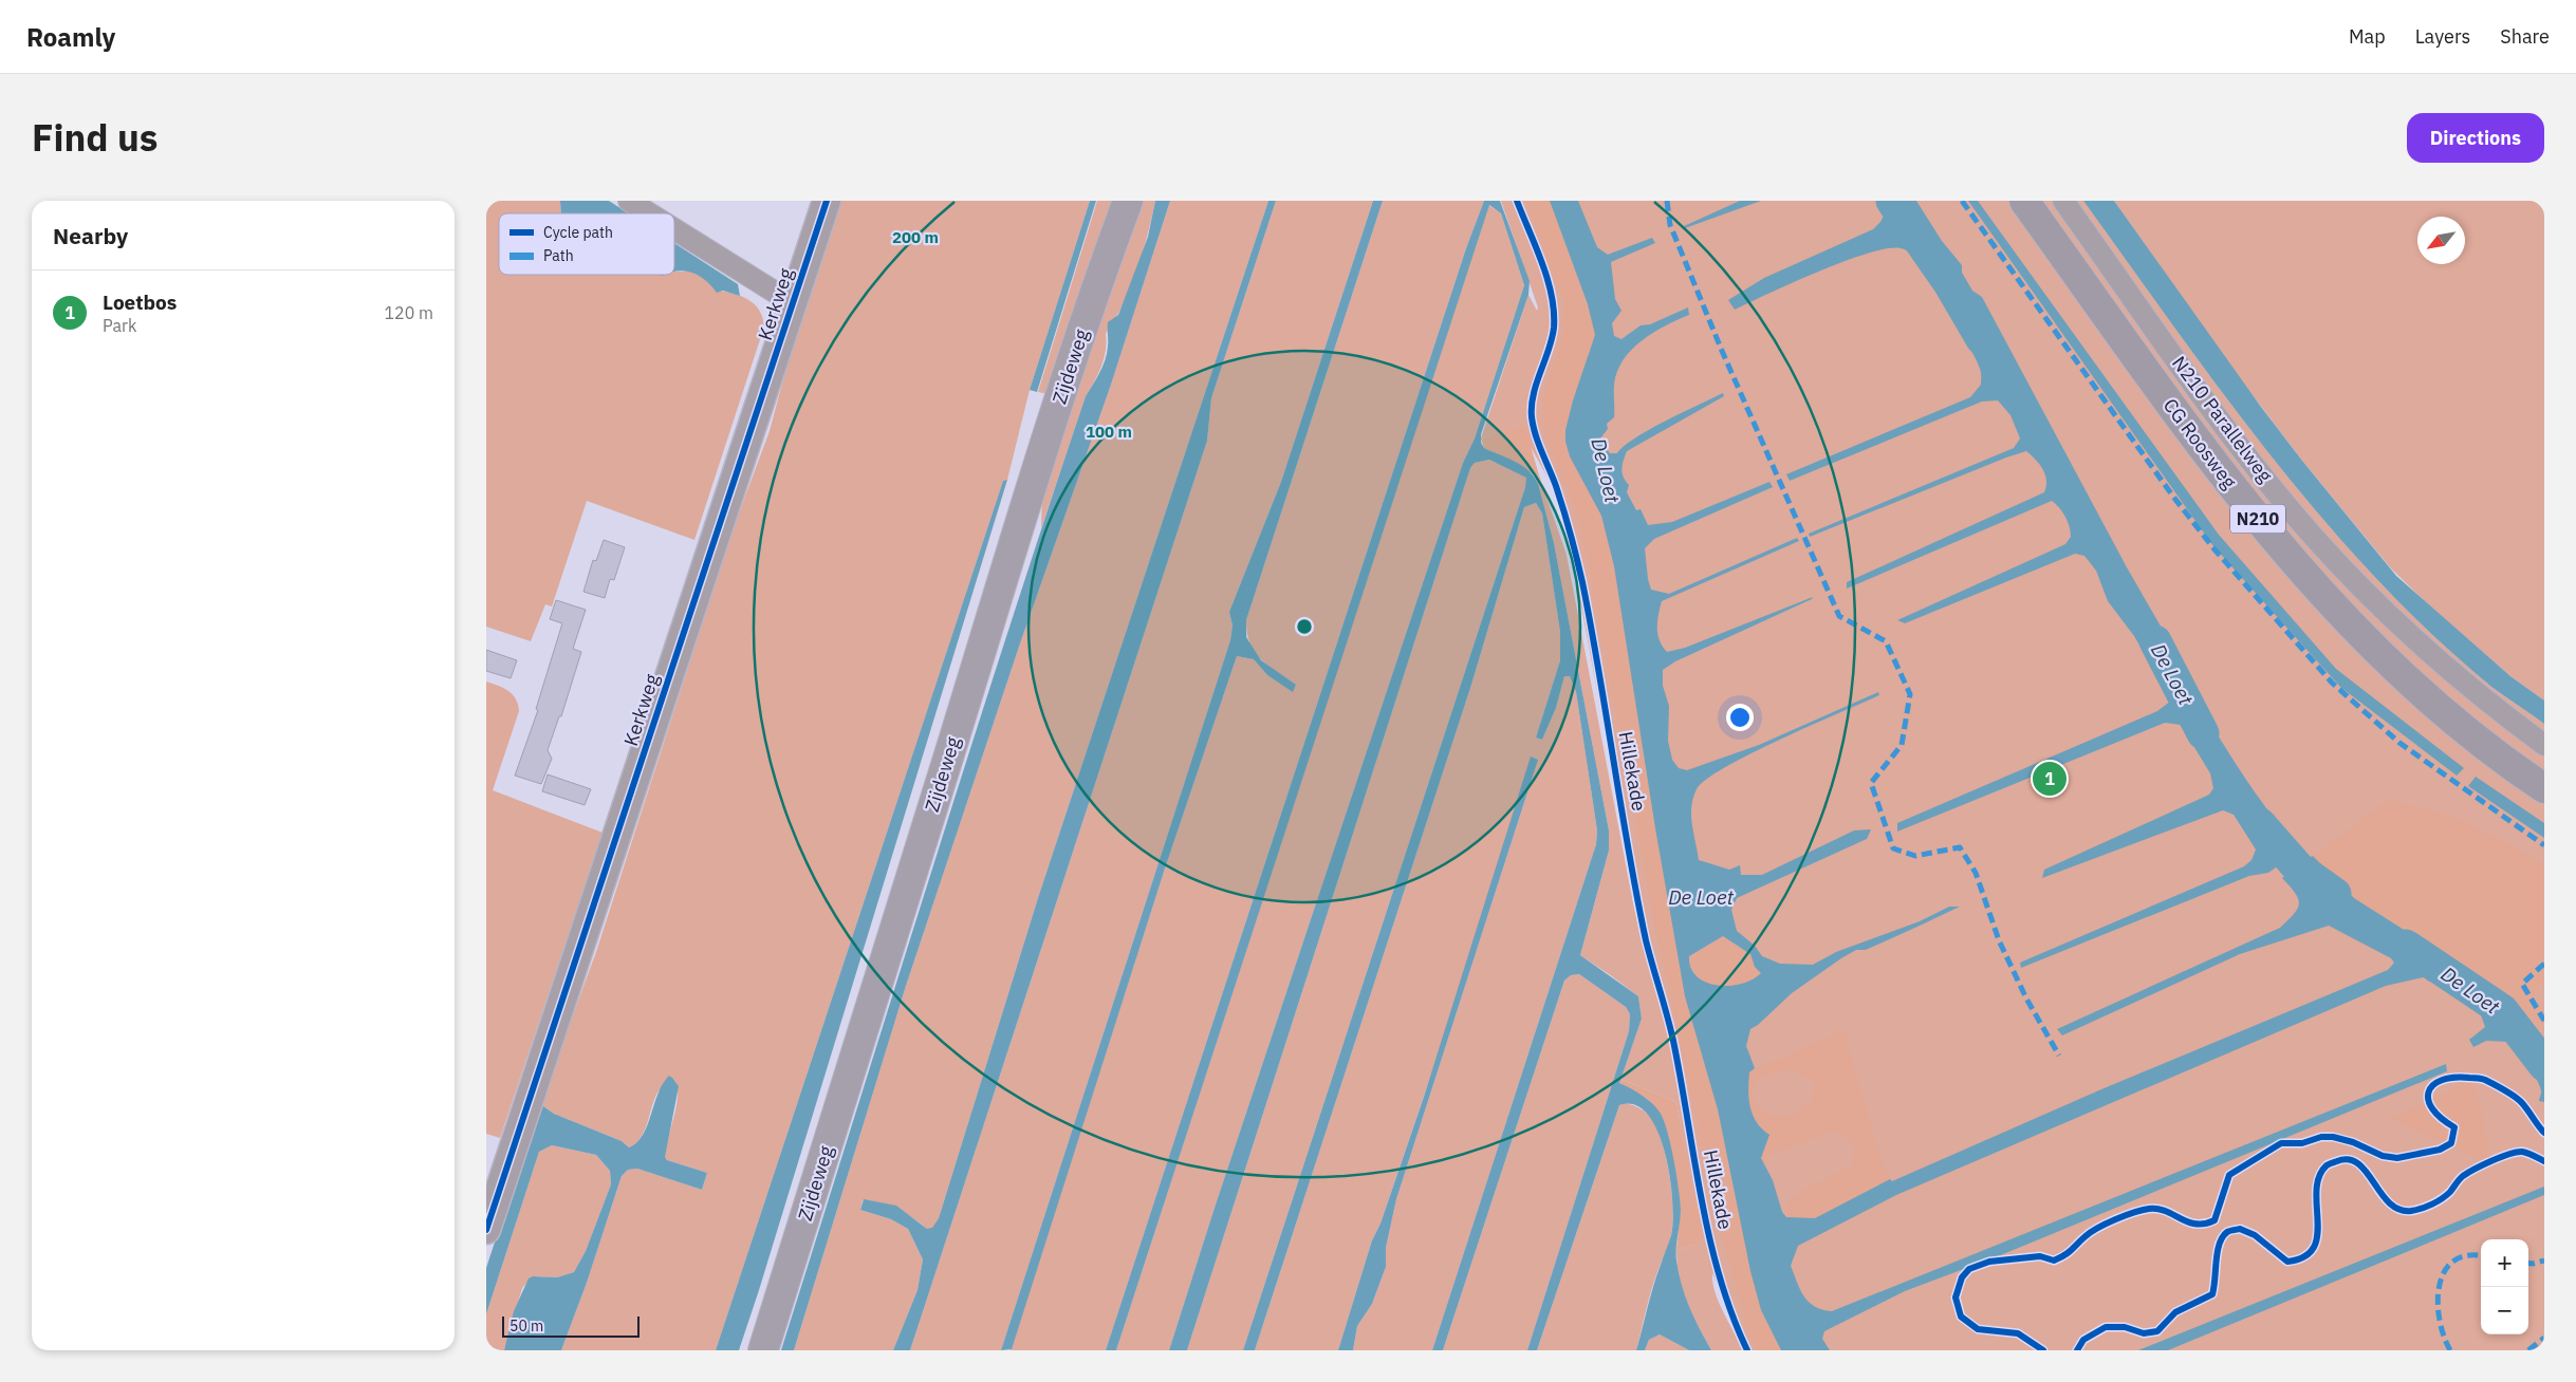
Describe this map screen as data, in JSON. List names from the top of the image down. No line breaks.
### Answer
{"streets":{"main road":["Zijdeweg","CG Roosweg","N210"],"street":["Kerkweg","N210 Parallelweg"],"cycle path":["Hillekade"]},"water":["De Loet"],"legend":["Cycle path","Path"],"scale_bar":"50 m","north":"bottom left","page":{"header":"Roamly","nav":["Map","Layers","Share"],"title":"Find us","buttons":"Directions","heading":"Nearby","list":[{"mark":"1","name":"Loetbos","note":"Park","value":"120 m"}],"pins":"1","map_buttons":["+","−"],"scale":"50 m"},"rings":["200 m","100 m"]}
